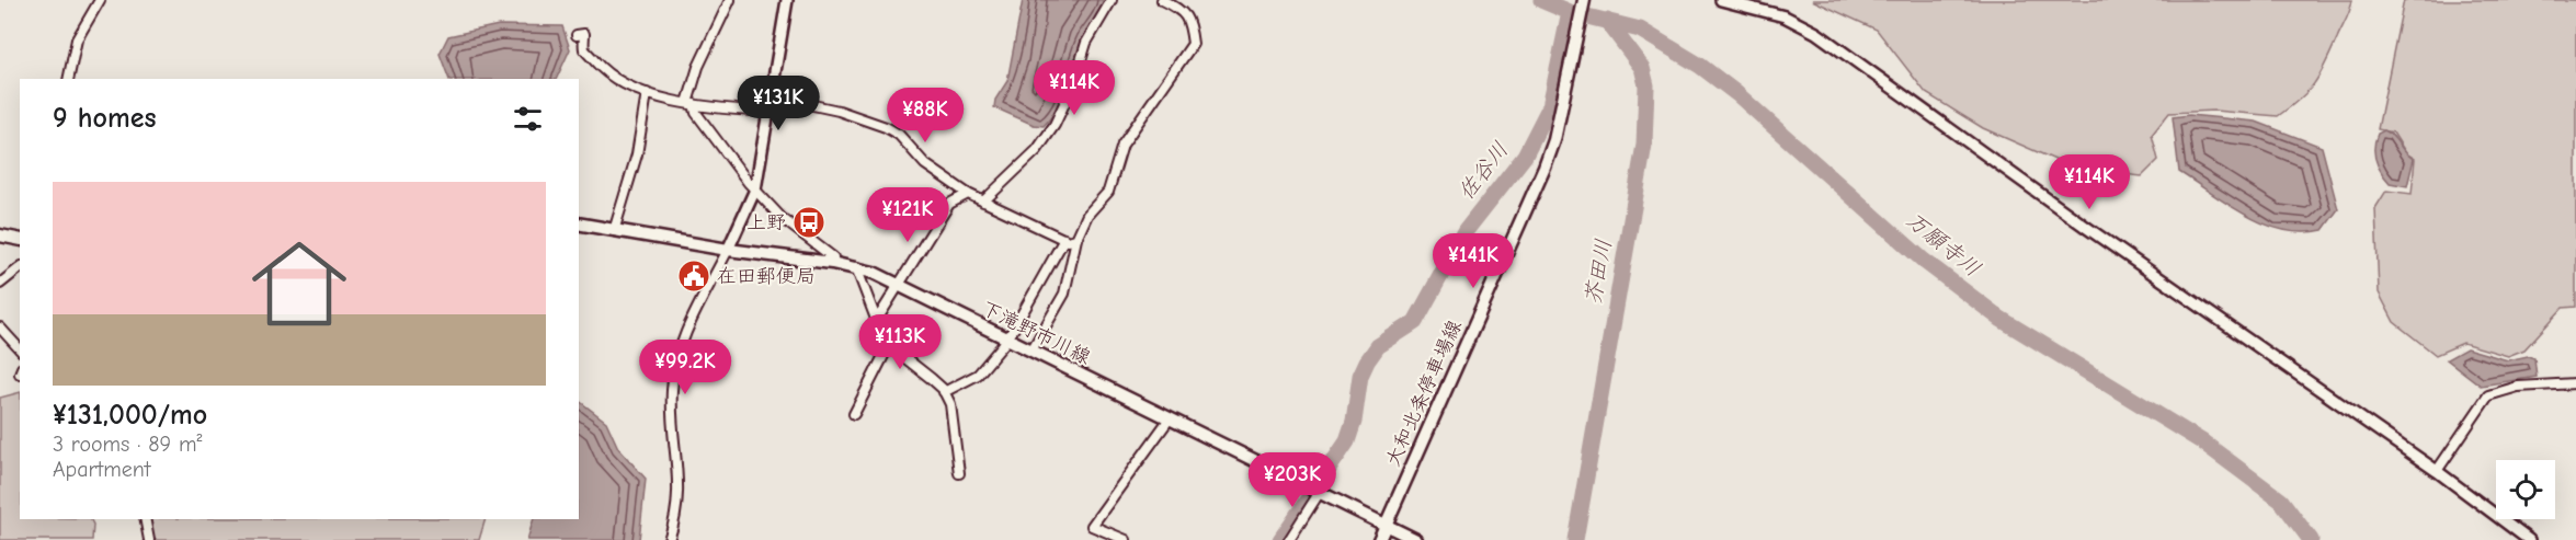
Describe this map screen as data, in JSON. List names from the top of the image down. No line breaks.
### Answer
{"streets":{"main road":["下滝野市川線","大和北条停車場線"]},"crossings":[["下滝野市川線","大和北条停車場線"]],"water":["佐谷川","万願寺川","芥田川"],"places":{"bus stop":["上野"],"public building":["在田郵便局"]},"page":{"price":["¥114K","¥131K","¥88K","¥114K","¥121K","¥141K","¥113K","¥99.2K","¥203K"],"heading":"9 homes","list":[{"name":"¥131,000/mo","note":"3 rooms · 89 m² · Apartment"}]}}
